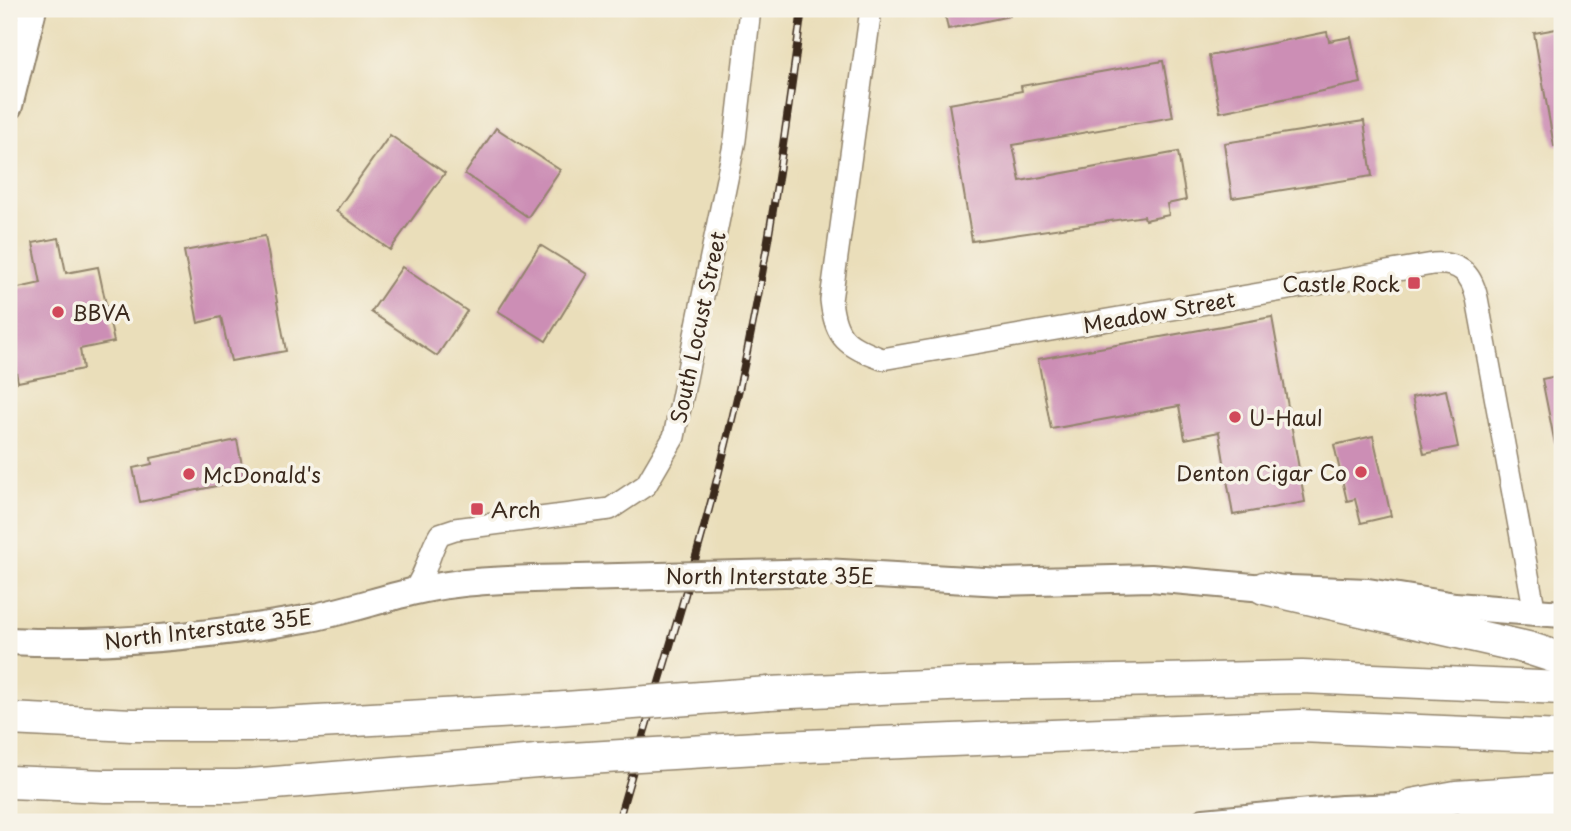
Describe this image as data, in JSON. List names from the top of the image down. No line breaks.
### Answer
{"streets":{"main road":["North Interstate 35E"],"street":["Meadow Street","South Locust Street"]},"crossings":[["Meadow Street","North Interstate 35E"],["South Locust Street","North Interstate 35E"]],"places":{"transit":["Castle Rock","Arch"],"other":["BBVA","U-Haul","Denton Cigar Co","McDonald's"]}}
